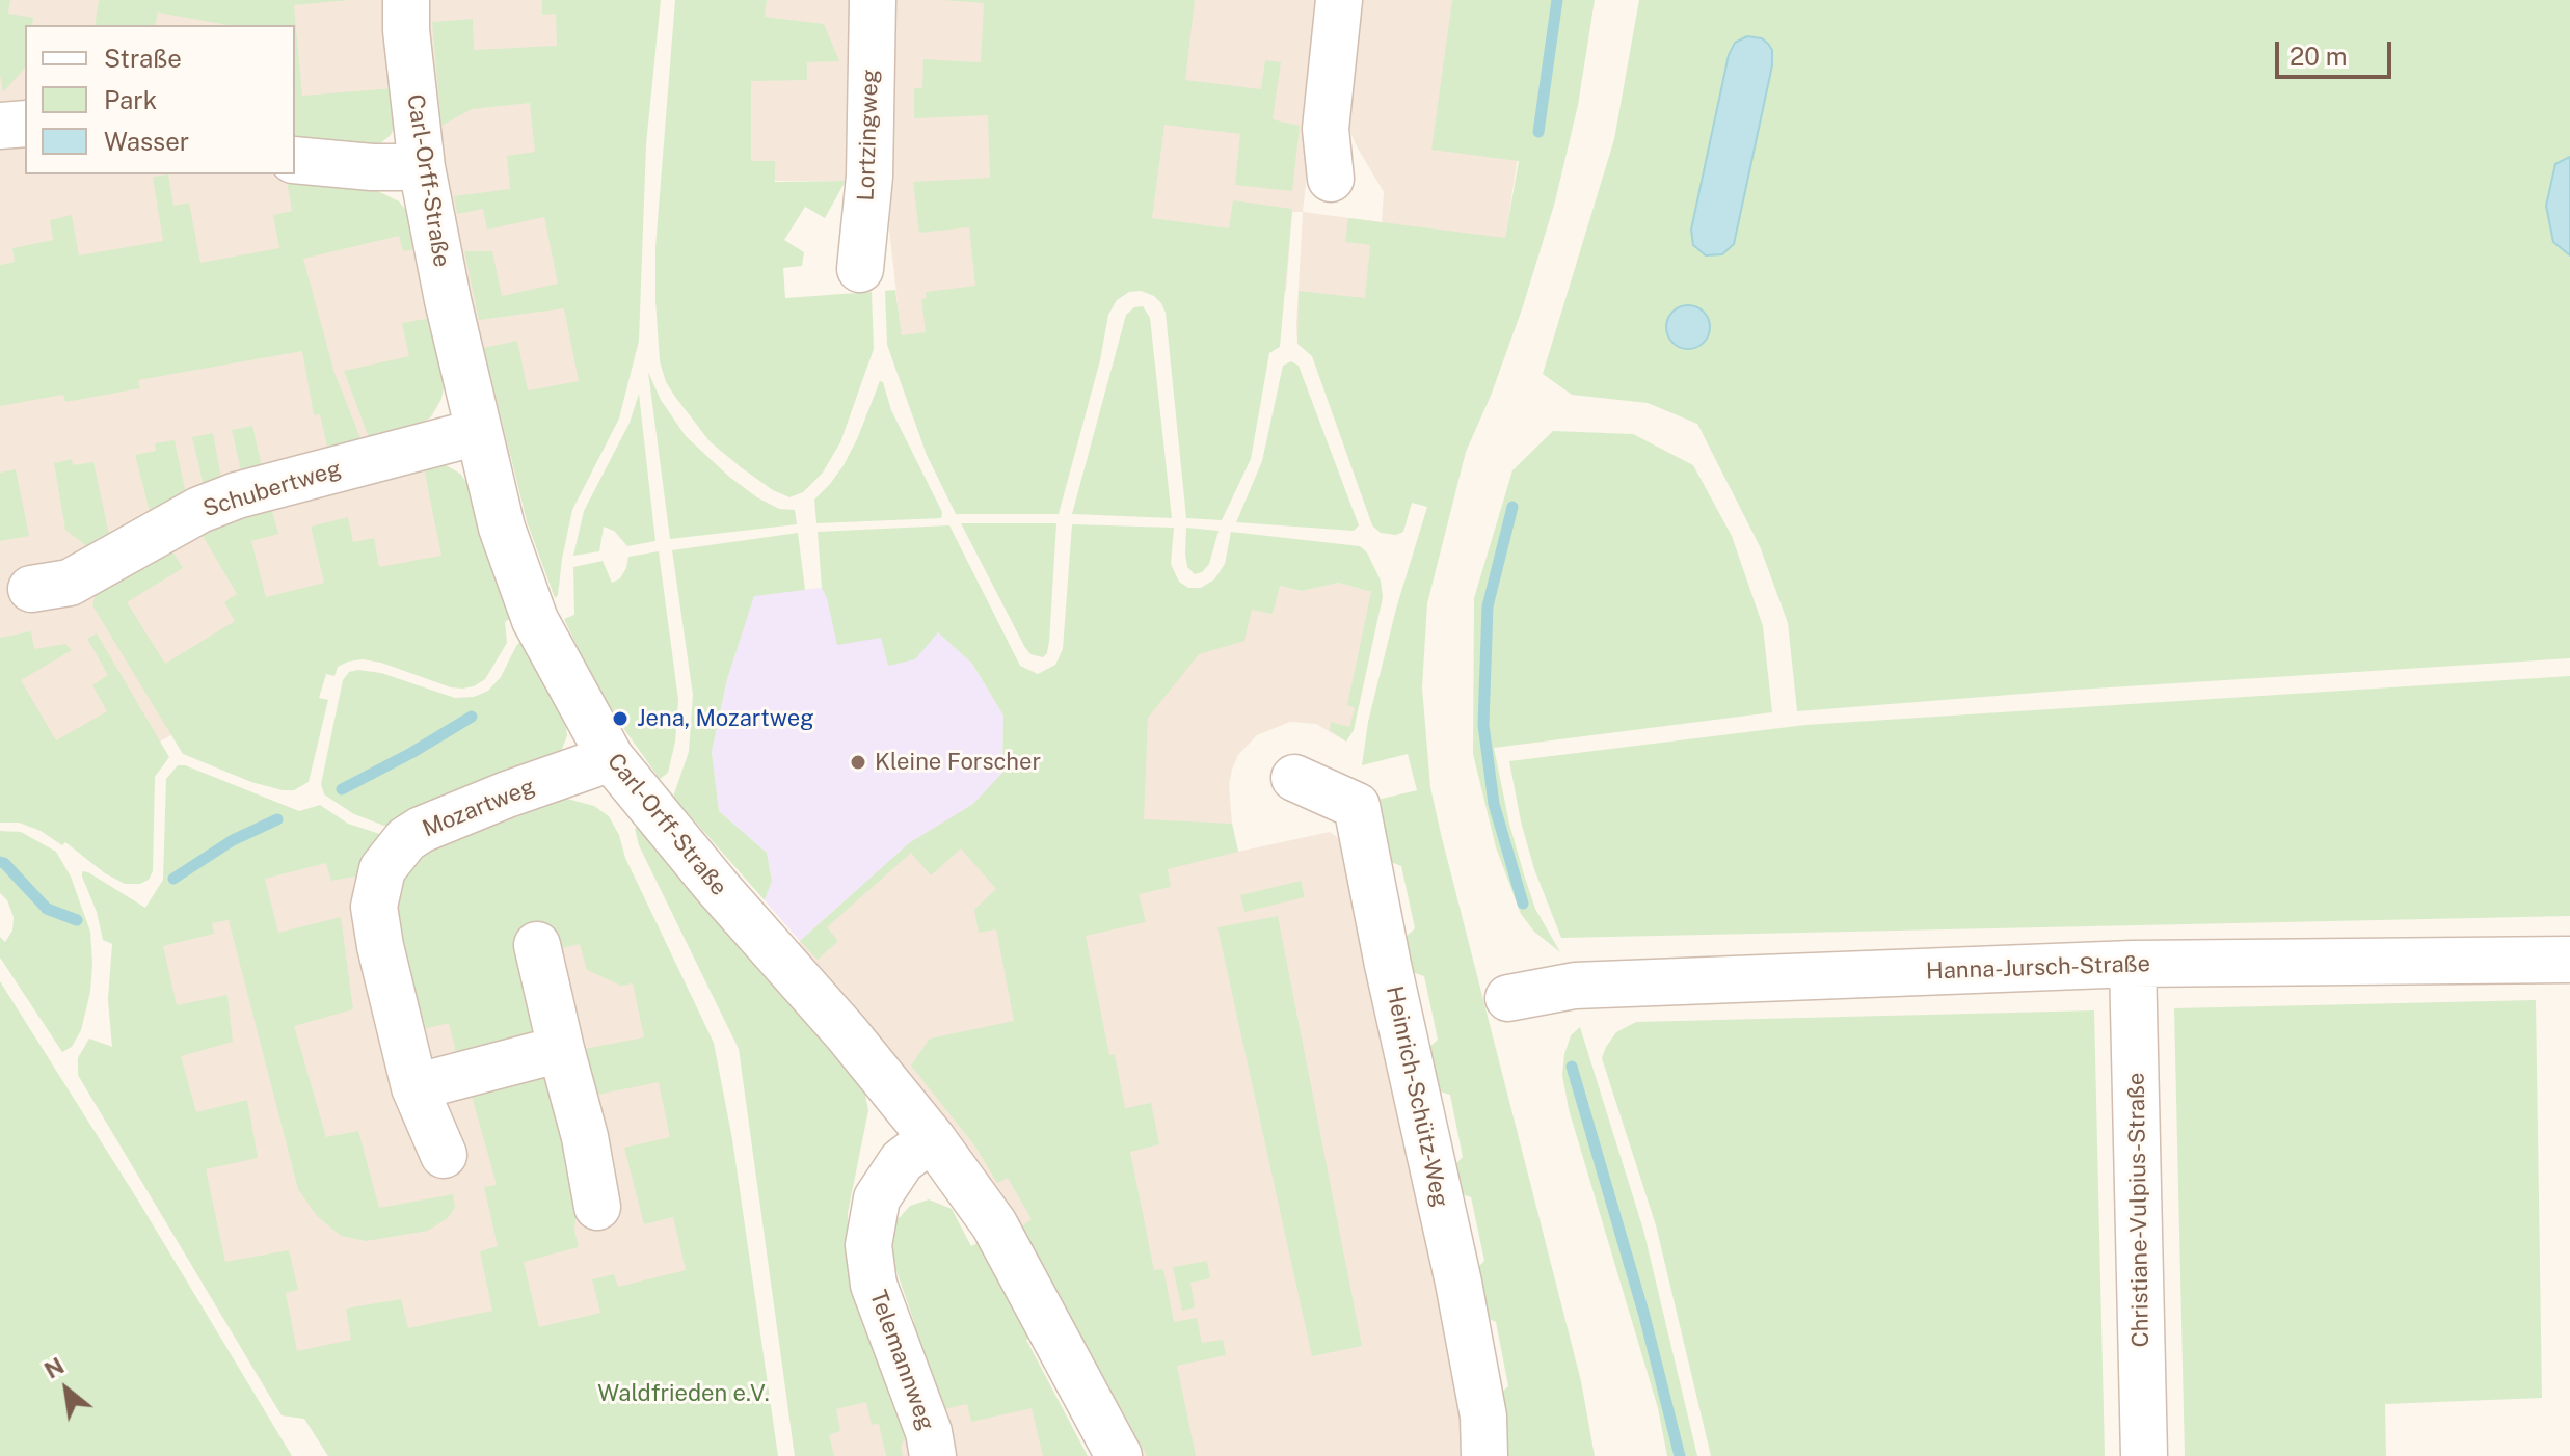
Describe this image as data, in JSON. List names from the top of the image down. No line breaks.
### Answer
{"streets":{"street":["Lortzingweg","Carl-Orff-Straße","Schubertweg","Mozartweg","Hanna-Jursch-Straße","Heinrich-Schütz-Weg","Christiane-Vulpius-Straße","Telemannweg"]},"crossings":[["Carl-Orff-Straße","Schubertweg"],["Carl-Orff-Straße","Mozartweg"],["Carl-Orff-Straße","Telemannweg"],["Hanna-Jursch-Straße","Christiane-Vulpius-Straße"]],"parks":["Waldfrieden e.V."],"places":["Jena, Mozartweg","Kleine Forscher"],"legend":["Straße","Park","Wasser"],"scale_bar":"20 m","north":"top left"}
